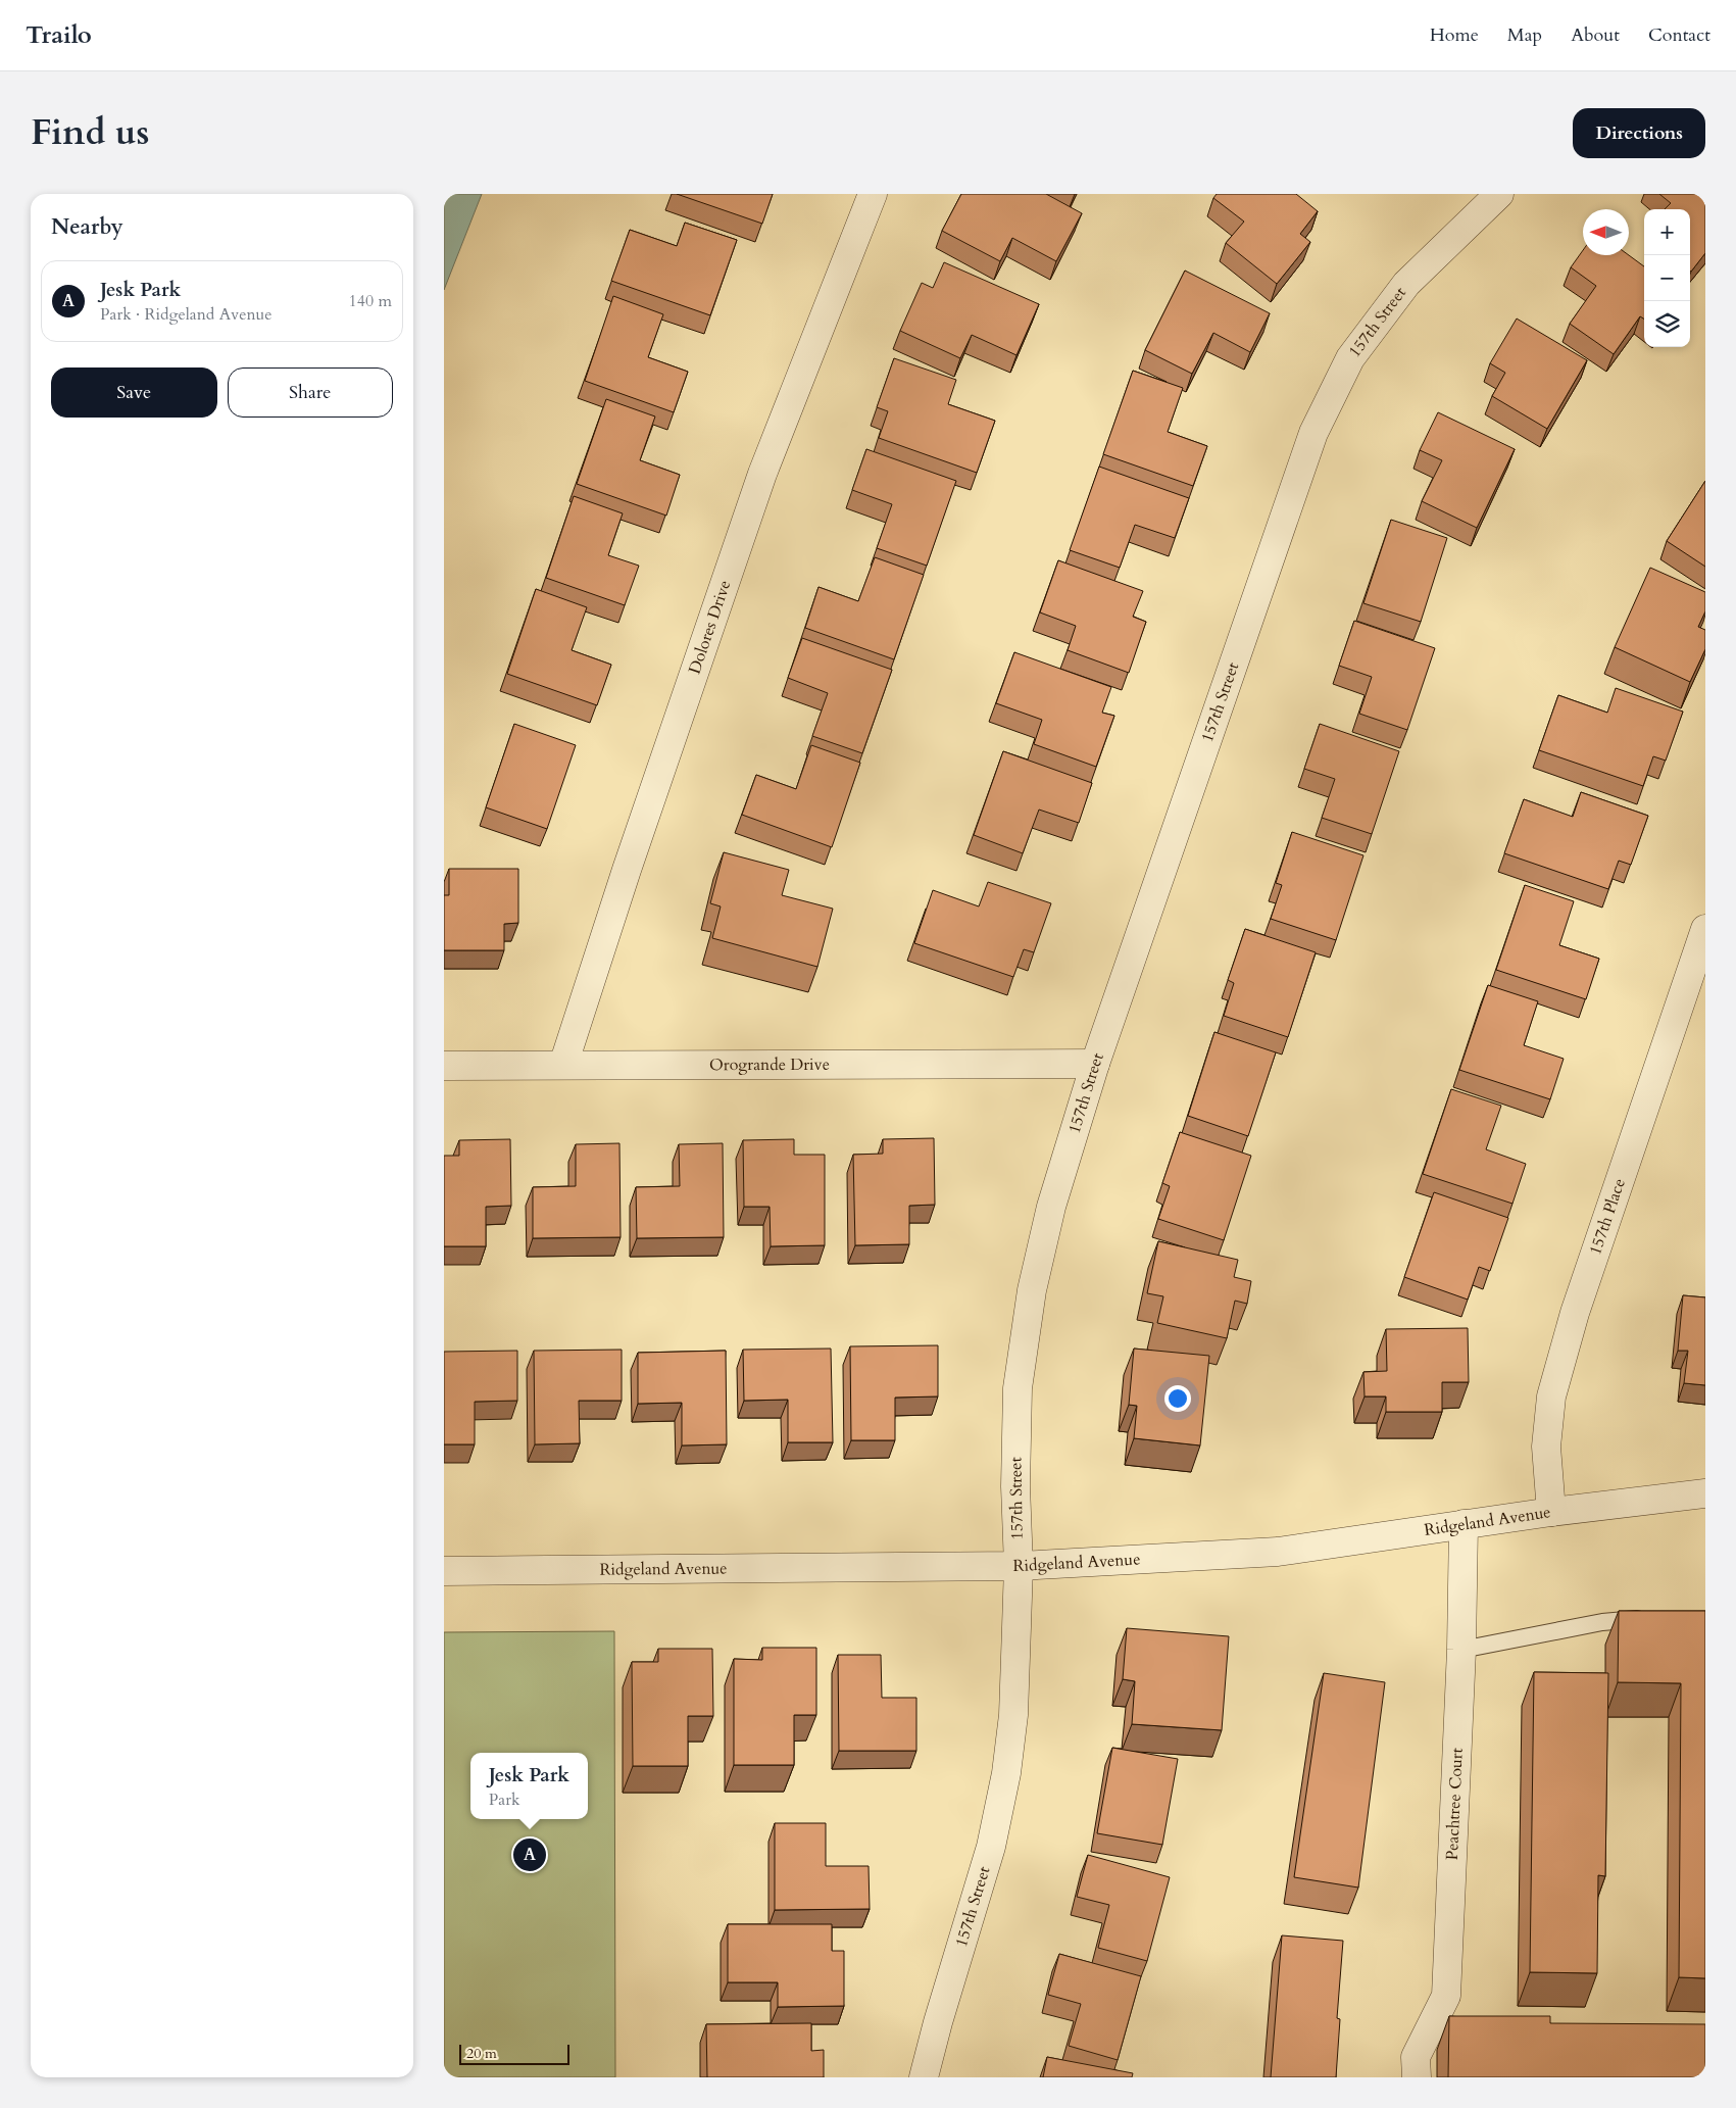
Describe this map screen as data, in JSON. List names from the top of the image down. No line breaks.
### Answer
{"streets":{"street":["157th Street","Dolores Drive","Orogrande Drive","157th Place","Ridgeland Avenue","Peachtree Court"]},"crossings":[["157th Street","Orogrande Drive"],["157th Street","Ridgeland Avenue"],["Dolores Drive","Orogrande Drive"],["157th Place","Ridgeland Avenue"],["Ridgeland Avenue","Peachtree Court"]],"scale_bar":"20 m","north":"left","page":{"header":"Trailo","nav":["Home","Map","About","Contact"],"title":"Find us","buttons":["Directions",["Save","Share"]],"heading":"Nearby","map_buttons":["+","−"],"list":[{"mark":"A","name":"Jesk Park","note":"Park · Ridgeland Avenue","value":"140 m"}],"popup":["Jesk Park","Park"],"pins":"A","scale":"20 m"}}
